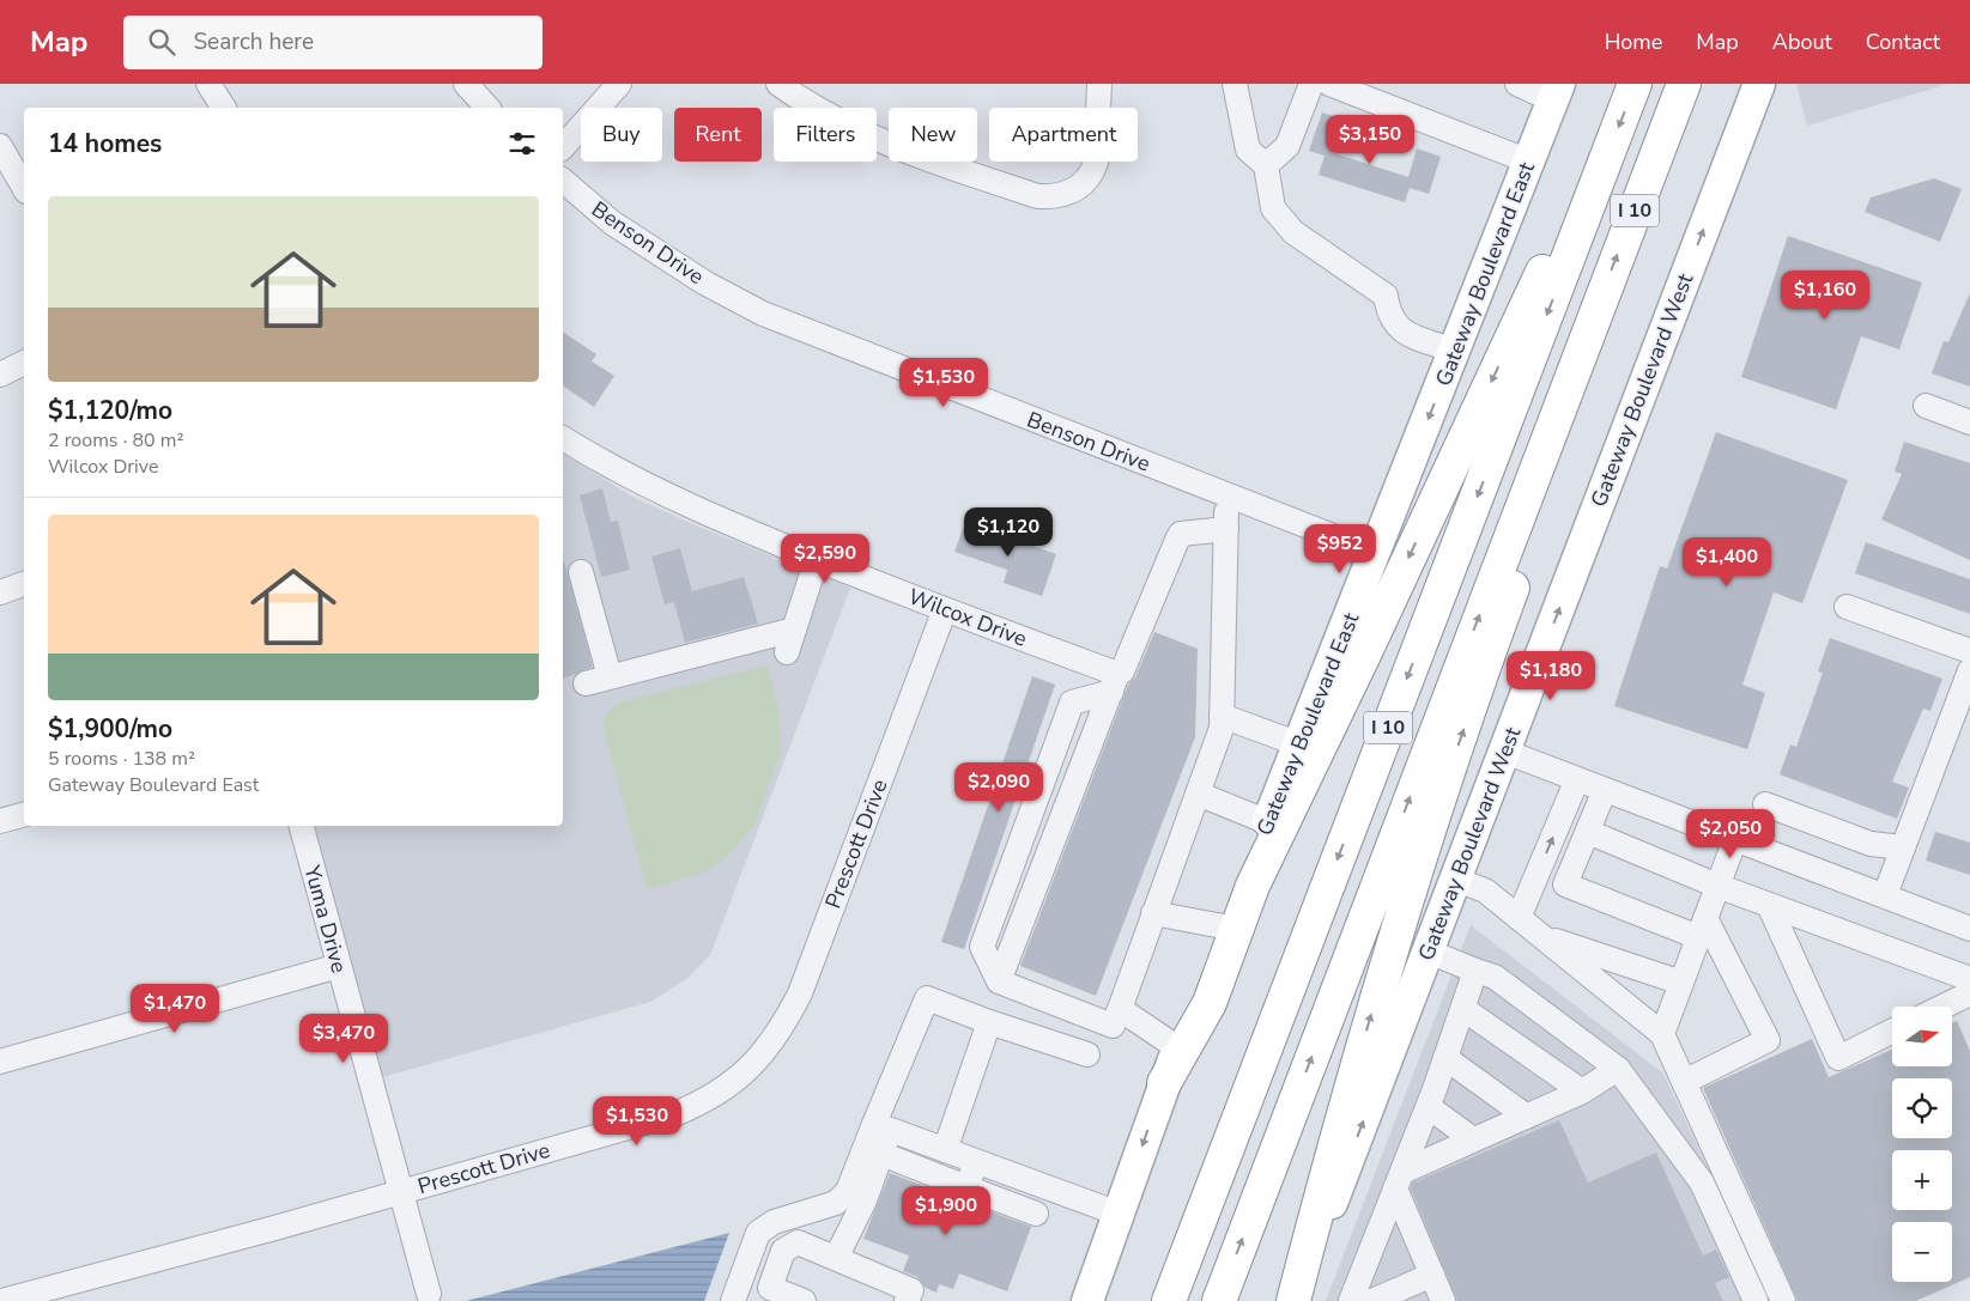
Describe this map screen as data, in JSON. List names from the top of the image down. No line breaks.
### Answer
{"streets":{"highway":["I 10"],"main road":["Gateway Boulevard East","Gateway Boulevard West"],"street":["Benson Drive","Wilcox Drive","Prescott Drive","Yuma Drive"]},"crossings":[["Benson Drive","Gateway Boulevard East"],["Wilcox Drive","Prescott Drive"],["Prescott Drive","Yuma Drive"]],"one_way":["Gateway Boulevard West"],"north":"right","page":{"header":"Map","search":"Search here","nav":["Home","Map","About","Contact"],"chip":["Buy","Rent","Filters","New","Apartment"],"heading":"14 homes","price":["$3,150","$1,160","$1,530","$1,120","$952","$2,590","$1,400","$1,180","$2,090","$2,050","$1,470","$3,470","$1,530","$1,900"],"list":[{"name":"$1,120/mo","note":"2 rooms · 80 m² · Wilcox Drive"},{"name":"$1,900/mo","note":"5 rooms · 138 m² · Gateway Boulevard East"}],"map_buttons":["+","−"]}}
